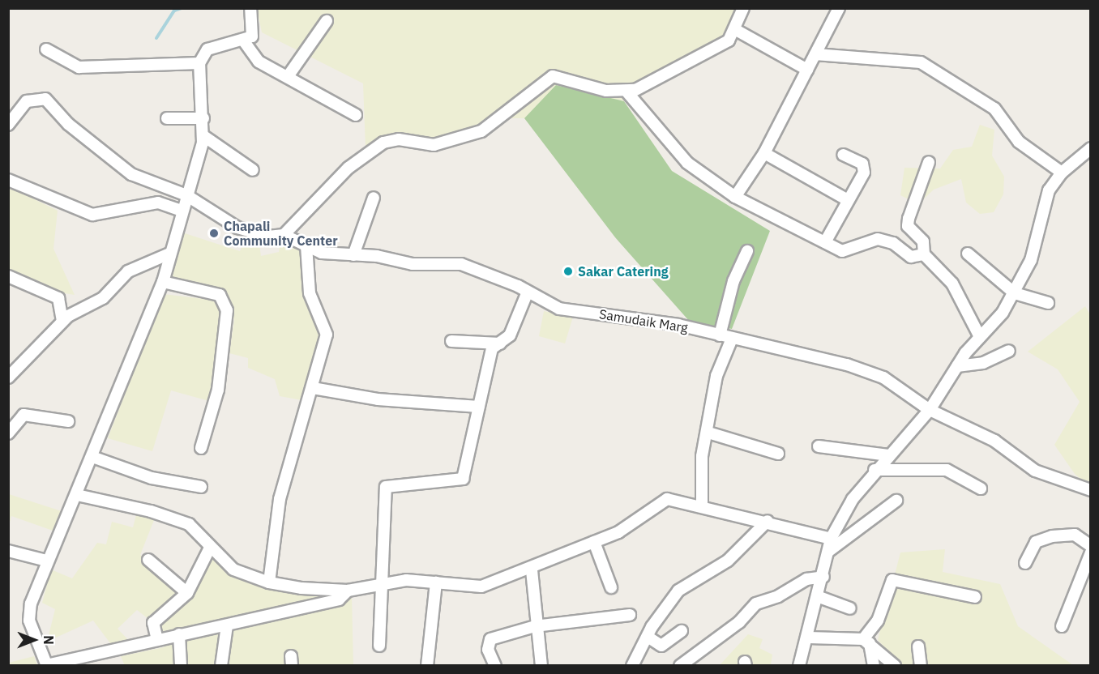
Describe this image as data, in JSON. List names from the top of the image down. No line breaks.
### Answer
{"streets":{"street":["Samudaik Marg"]},"places":["Chapali Community Center","Sakar Catering"],"north":"right"}
